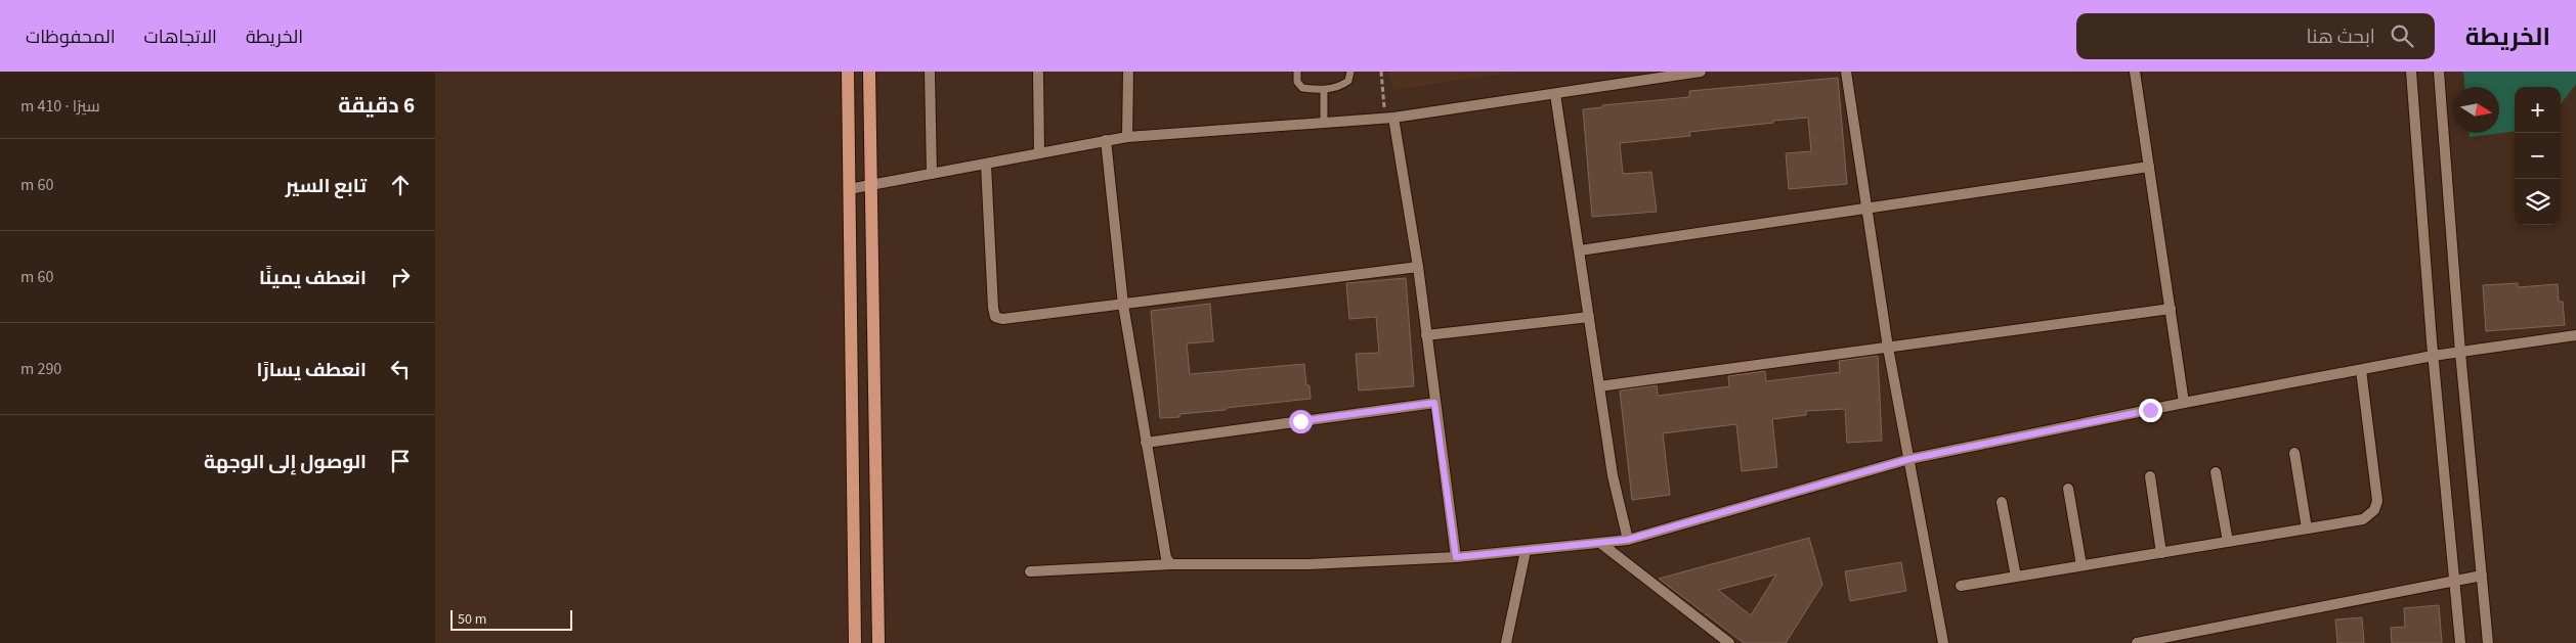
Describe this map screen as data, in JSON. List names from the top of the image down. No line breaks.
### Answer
{"scale_bar":"50 m","north":"right","page":{"header":"الخريطة","search":"ابحث هنا","nav":["الخريطة","الاتجاهات","المحفوظات"],"heading":["6 دقيقة","سيرًا · 410 m"],"map_buttons":["+","−"],"list":[["تابع السير","60 m"],["انعطف يمينًا","60 m"],["انعطف يسارًا","290 m"],"الوصول إلى الوجهة"],"scale":"50 m"}}
